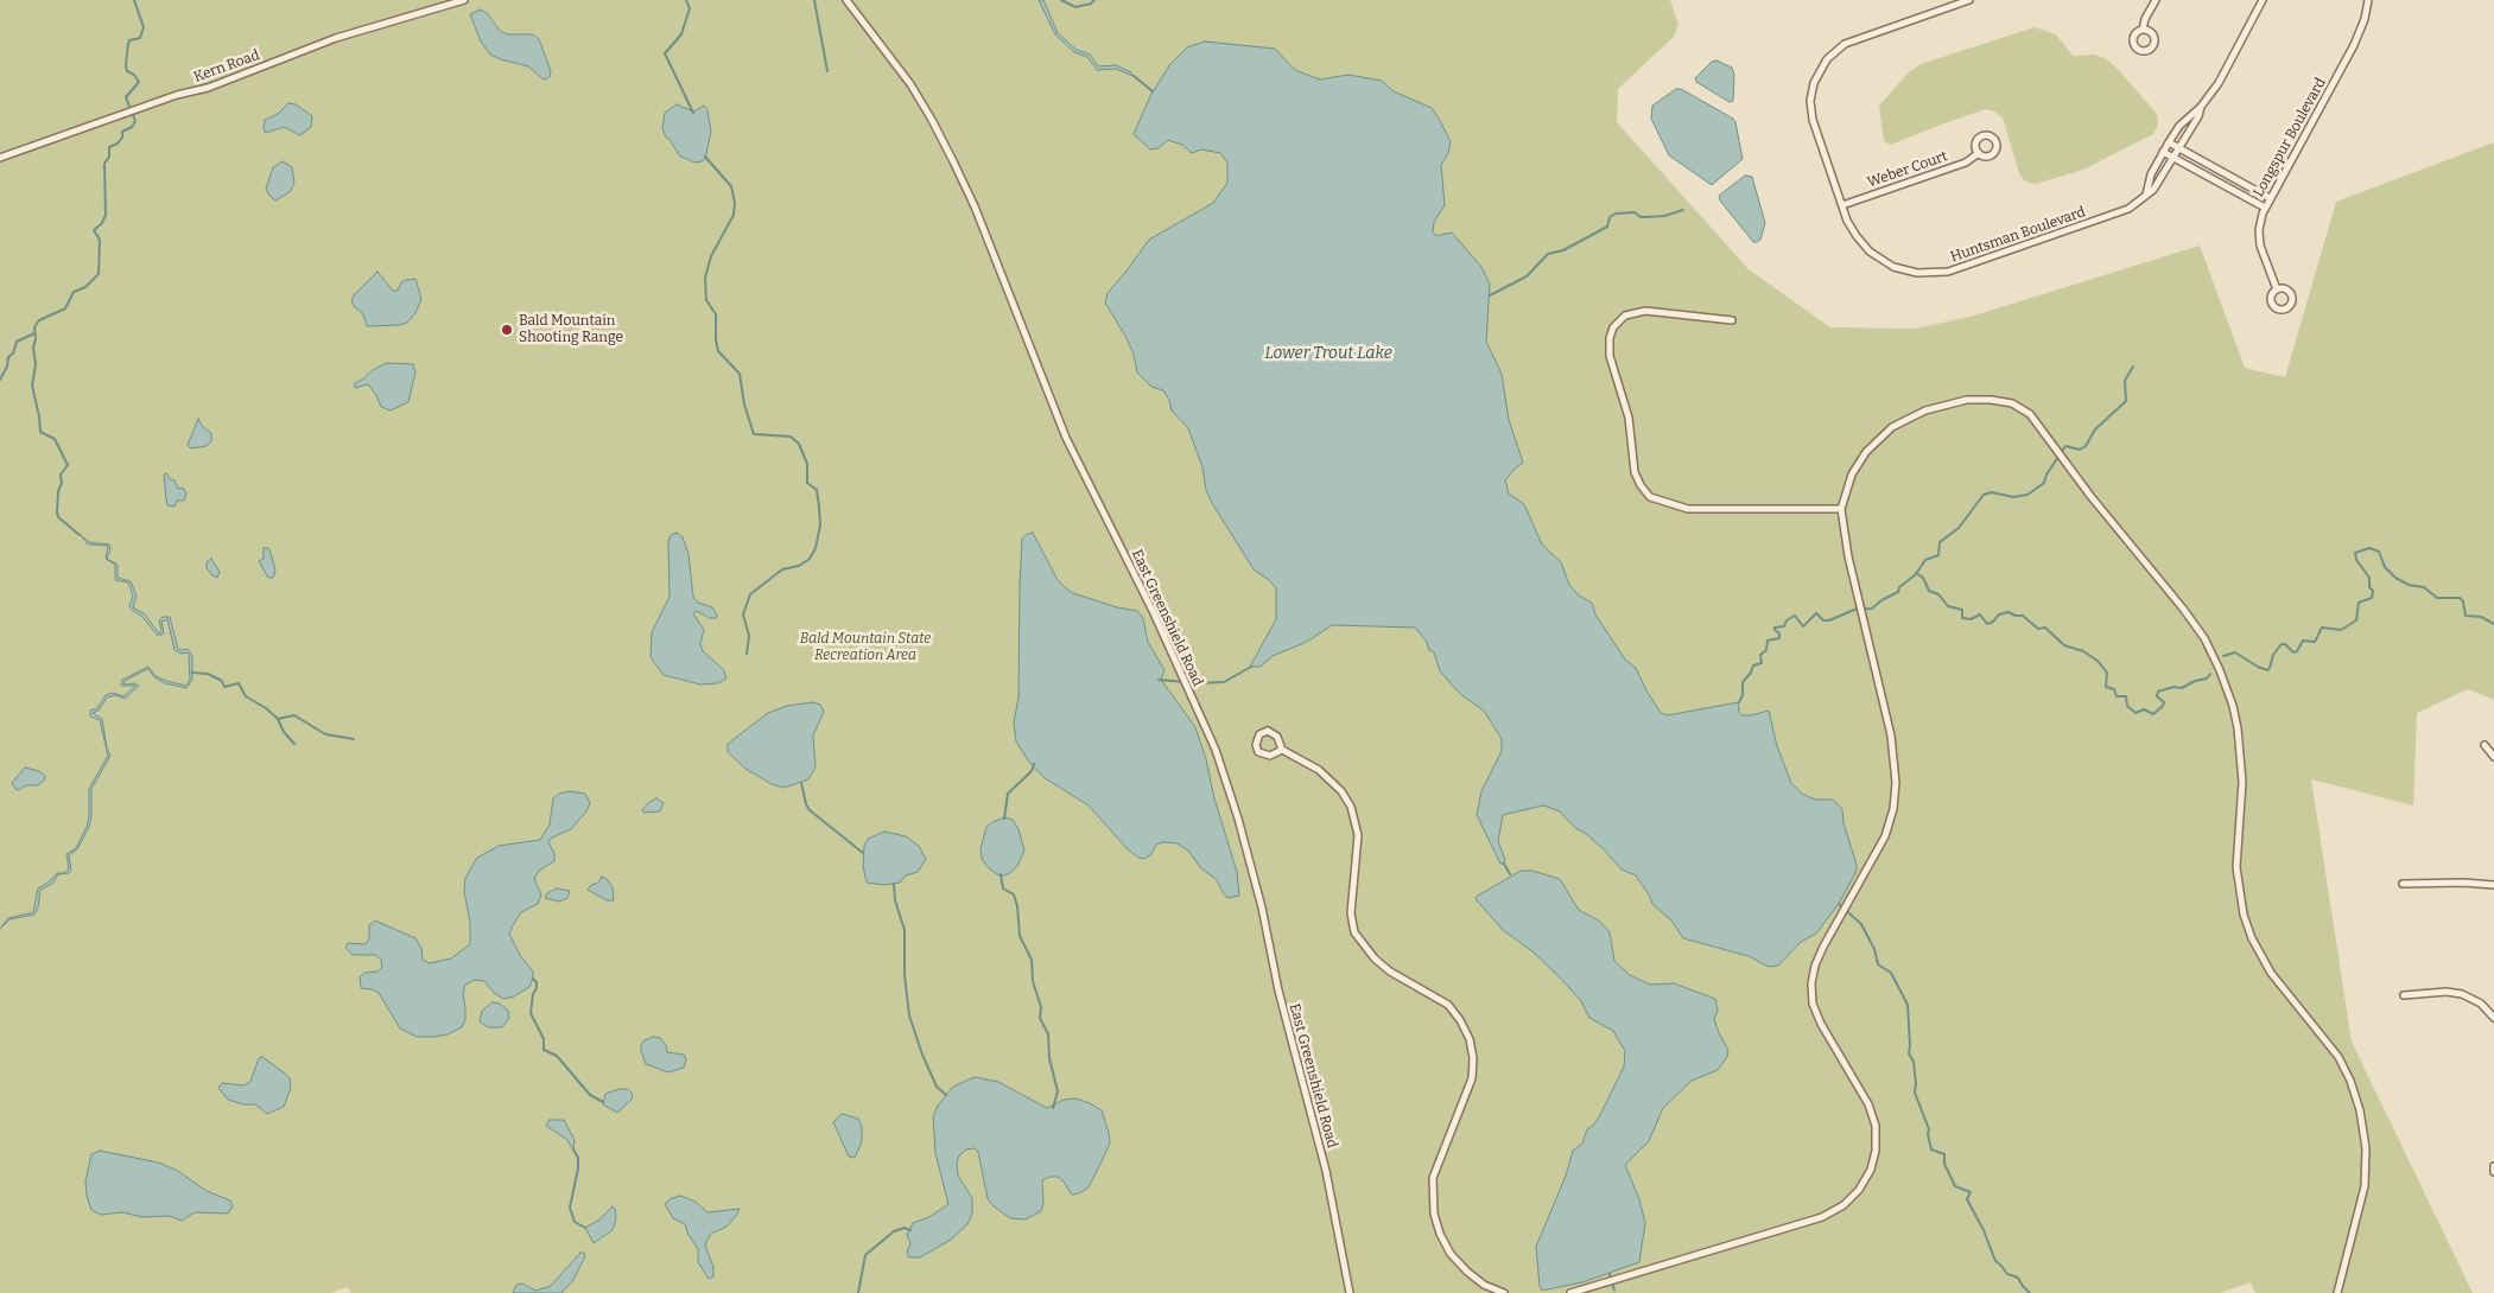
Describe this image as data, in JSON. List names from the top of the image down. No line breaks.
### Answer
{"streets":{"street":["Kern Road","Longspur Boulevard","Weber Court","Huntsman Boulevard","East Greenshield Road"]},"crossings":[["Weber Court","Huntsman Boulevard"]],"water":["Lower Trout Lake"],"parks":["Bald Mountain State Recreation Area"],"places":["Bald Mountain Shooting Range"]}
